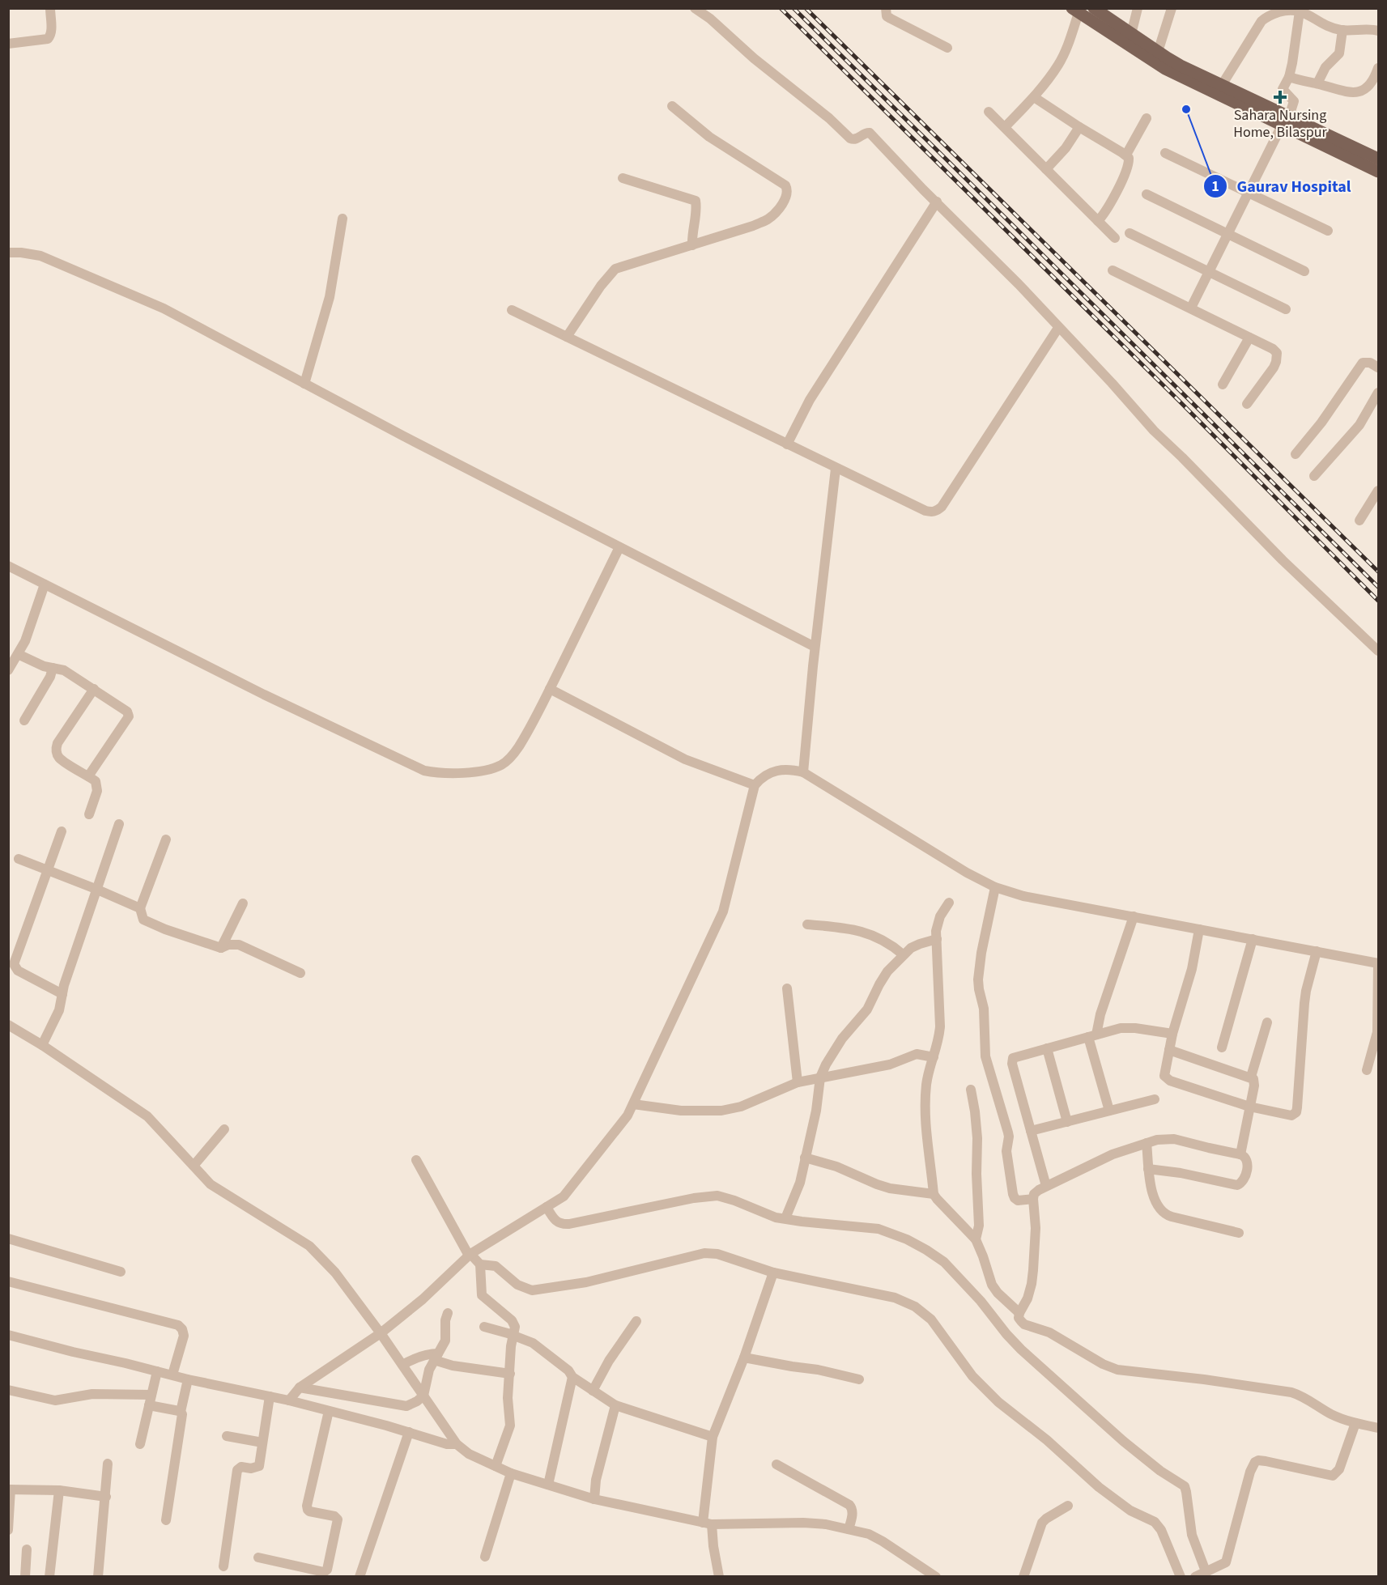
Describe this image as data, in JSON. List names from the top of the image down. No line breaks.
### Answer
{"places":{"health":["Sahara Nursing Home, Bilaspur"],"other":["Gaurav Hospital"]}}
